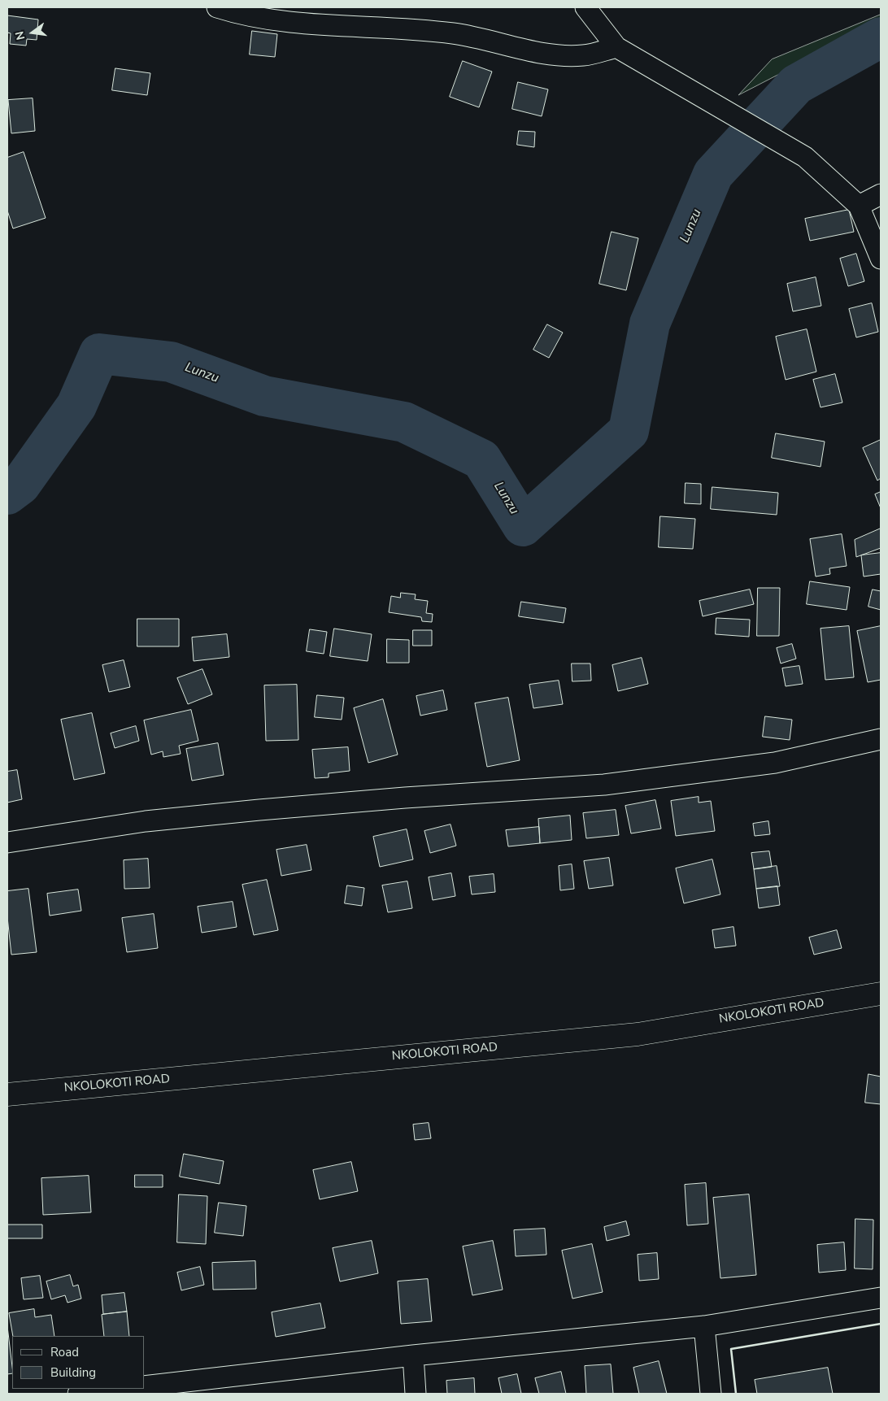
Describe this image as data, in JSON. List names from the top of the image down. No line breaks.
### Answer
{"streets":{"main road":["NKOLOKOTI ROAD"]},"water":["Lunzu"],"legend":["Road","Building"],"north":"left"}
